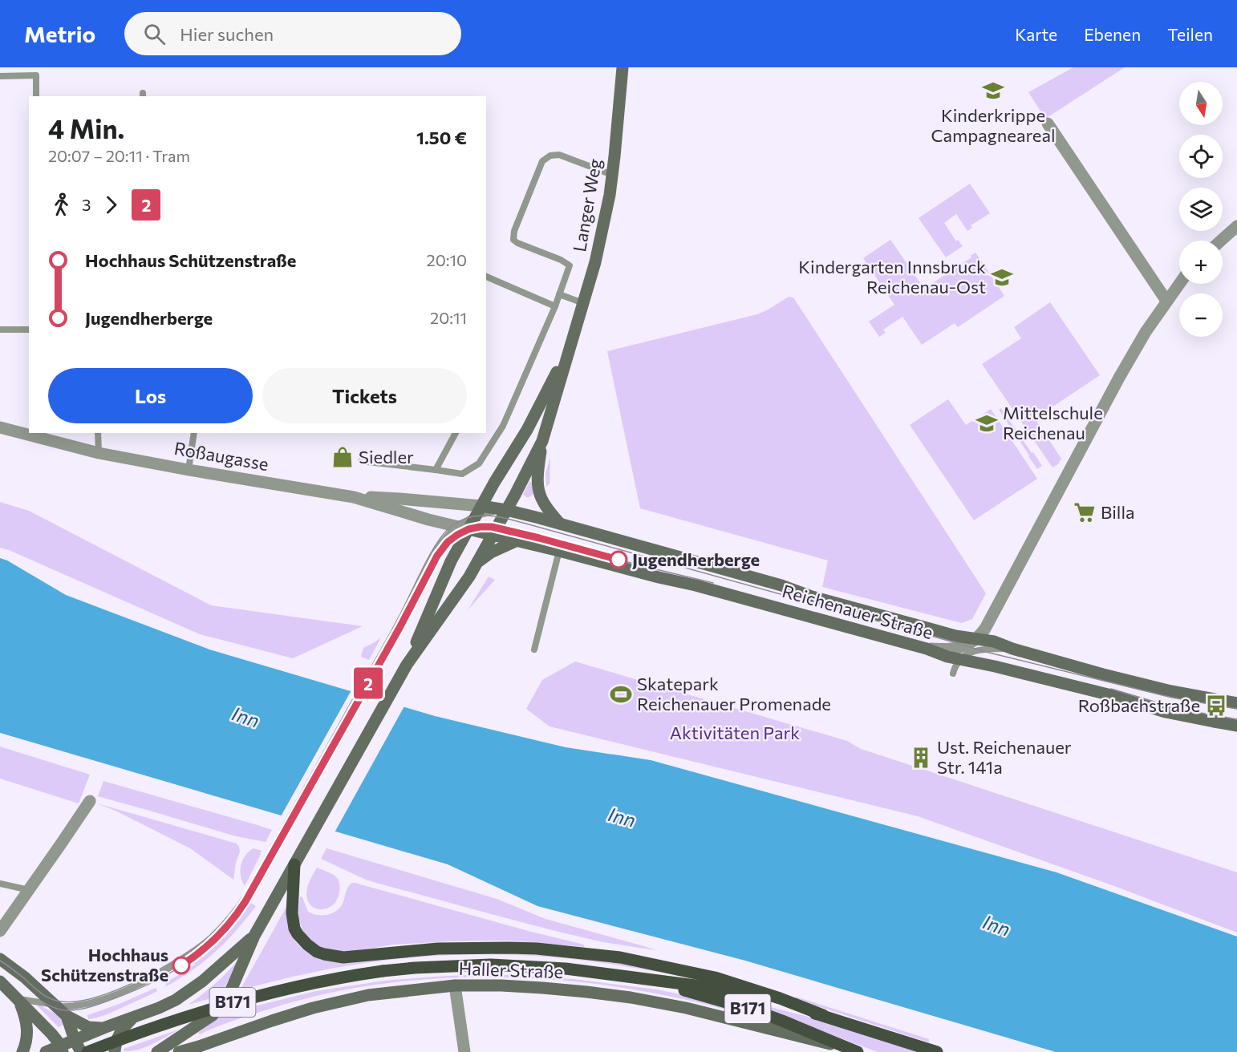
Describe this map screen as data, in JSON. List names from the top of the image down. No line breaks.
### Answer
{"streets":{"main road":["Langer Weg","Reichenauer Straße","Haller Straße","B171"],"street":["Roßaugasse"]},"crossings":[["Langer Weg","Roßaugasse"],["Langer Weg","Reichenauer Straße"],["Roßaugasse","Reichenauer Straße"]],"water":["Inn"],"parks":["Aktivitäten Park"],"places":{"school or university":["Kinderkrippe Campagneareal","Kindergarten Innsbruck Reichenau-Ost","Mittelschule Reichenau"],"shop":["Siedler"],"supermarket":["Billa"],"other":["Jugendherberge","Hochhaus Schützenstraße"],"sports":["Skatepark Reichenauer Promenade"],"bus stop":["Roßbachstraße"],"building":["Ust. Reichenauer Str. 141a"]},"lines":["tram line 2"],"north":"bottom","page":{"header":"Metrio","search":"Hier suchen","nav":["Karte","Ebenen","Teilen"],"on_map":"2","map_buttons":["+","−"],"heading":["4 Min.","20:07 – 20:11 · Tram","1.50 €"],"legs":["3","2"],"list":[{"name":"Hochhaus Schützenstraße","value":"20:10"},{"name":"Jugendherberge","value":"20:11"}],"buttons":["Los","Tickets"]}}
